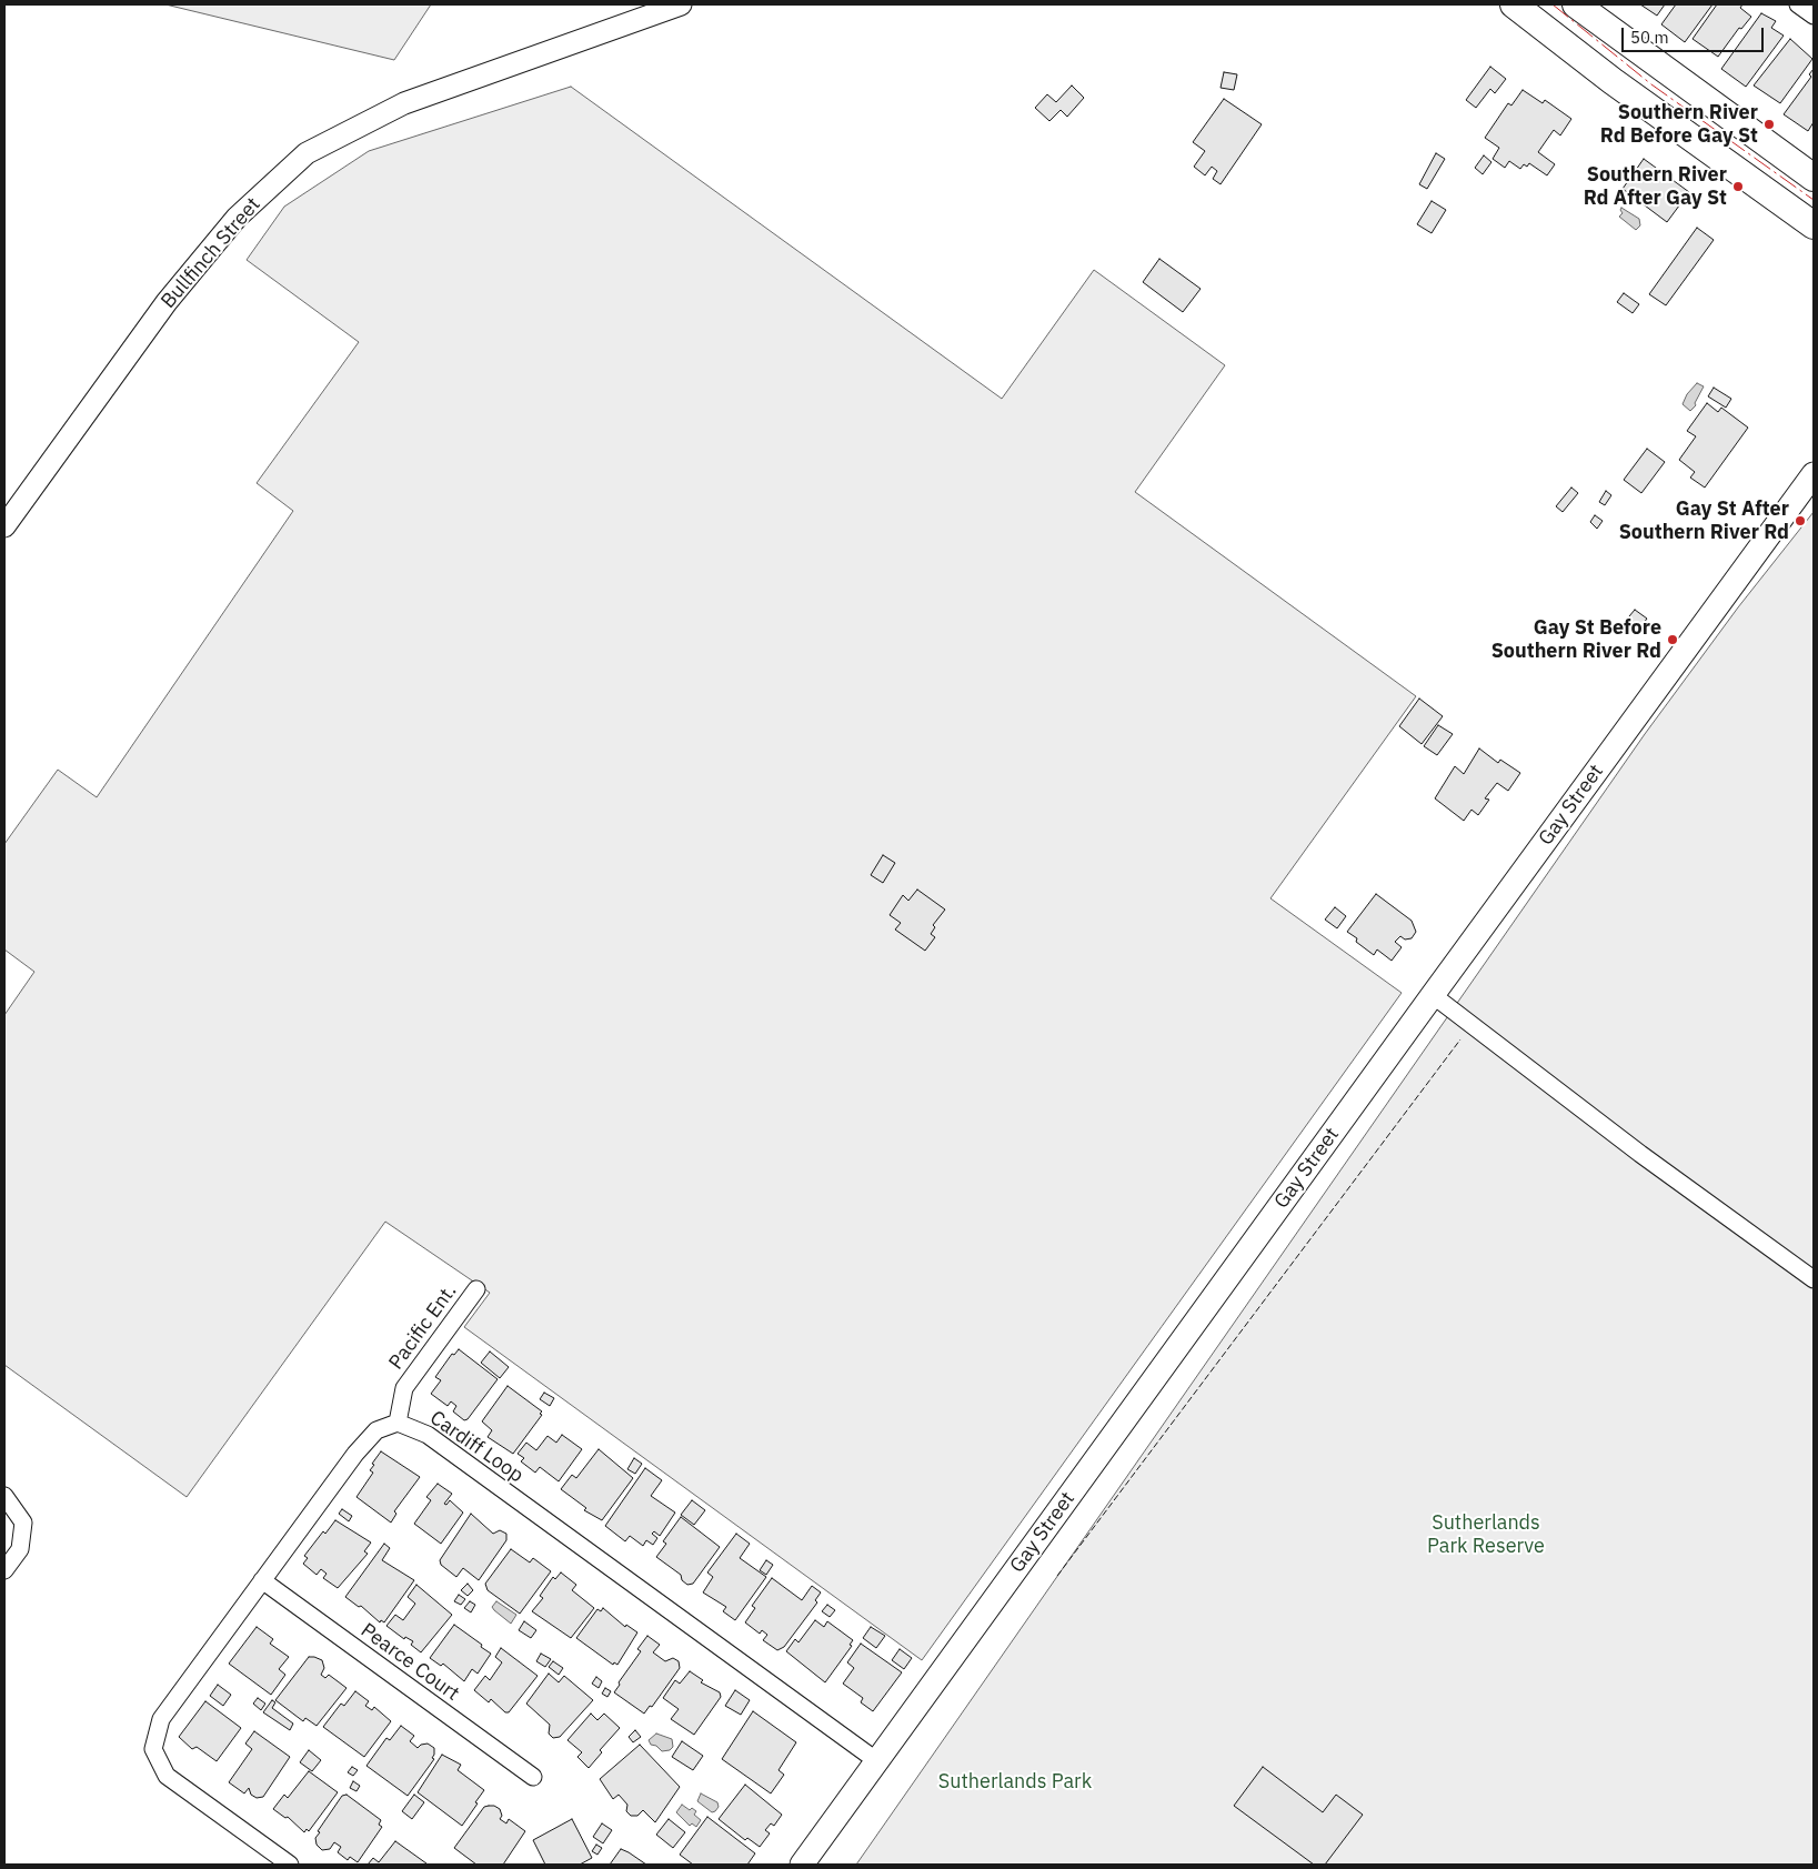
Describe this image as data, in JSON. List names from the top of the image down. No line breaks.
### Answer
{"streets":{"main road":["Gay Street"],"street":["Bullfinch Street","Pacific Ent.","Cardiff Loop","Pearce Court"]},"crossings":[["Gay Street","Cardiff Loop"],["Pacific Ent.","Cardiff Loop"],["Cardiff Loop","Pearce Court"]],"parks":["Sutherlands Park Reserve","Sutherlands Park"],"places":["Southern River Rd Before Gay St","Southern River Rd After Gay St","Gay St After Southern River Rd","Gay St Before Southern River Rd"],"scale_bar":"50 m"}
